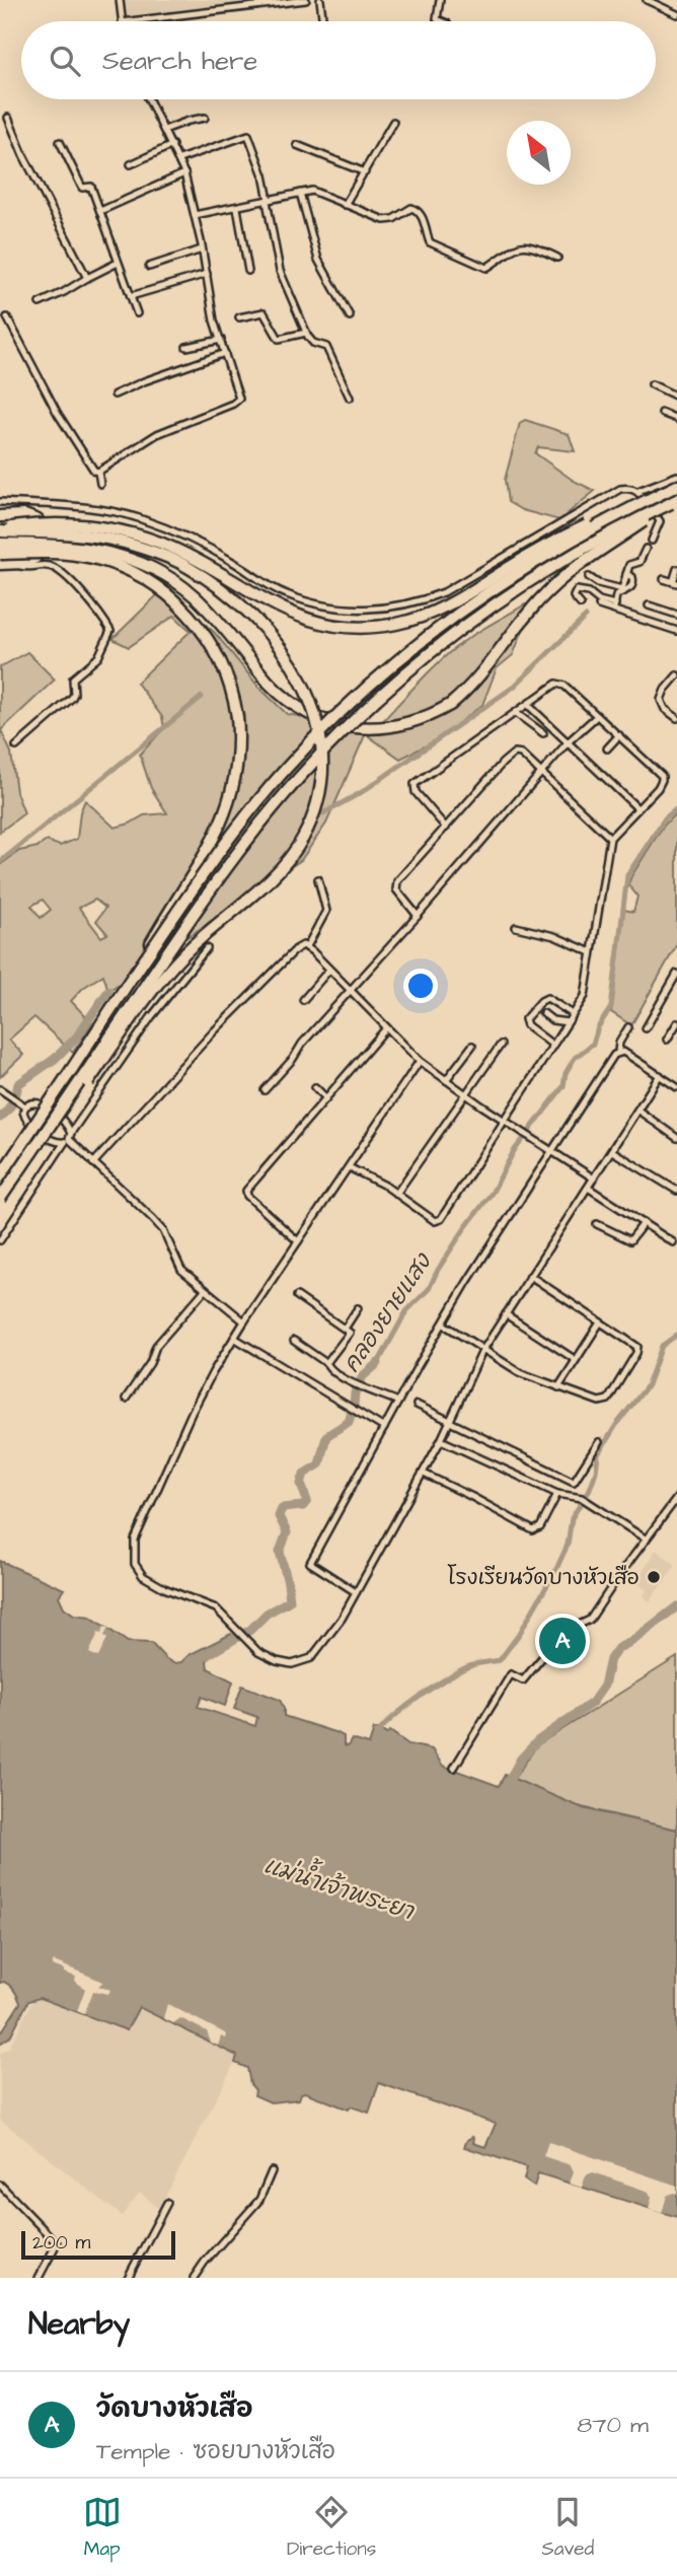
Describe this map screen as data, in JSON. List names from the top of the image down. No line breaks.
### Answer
{"water":["คลองยายแสง","แม่น้ำเจ้าพระยา"],"places":["โรงเรียนวัดบางหัวเสือ"],"scale_bar":"200 m","north":"top left","page":{"search":"Search here","pins":"A","scale":"200 m","heading":"Nearby","list":[{"mark":"A","name":"วัดบางหัวเสือ","note":"Temple · ซอยบางหัวเสือ","value":"870 m"}],"nav":["Map","Directions","Saved"]}}
